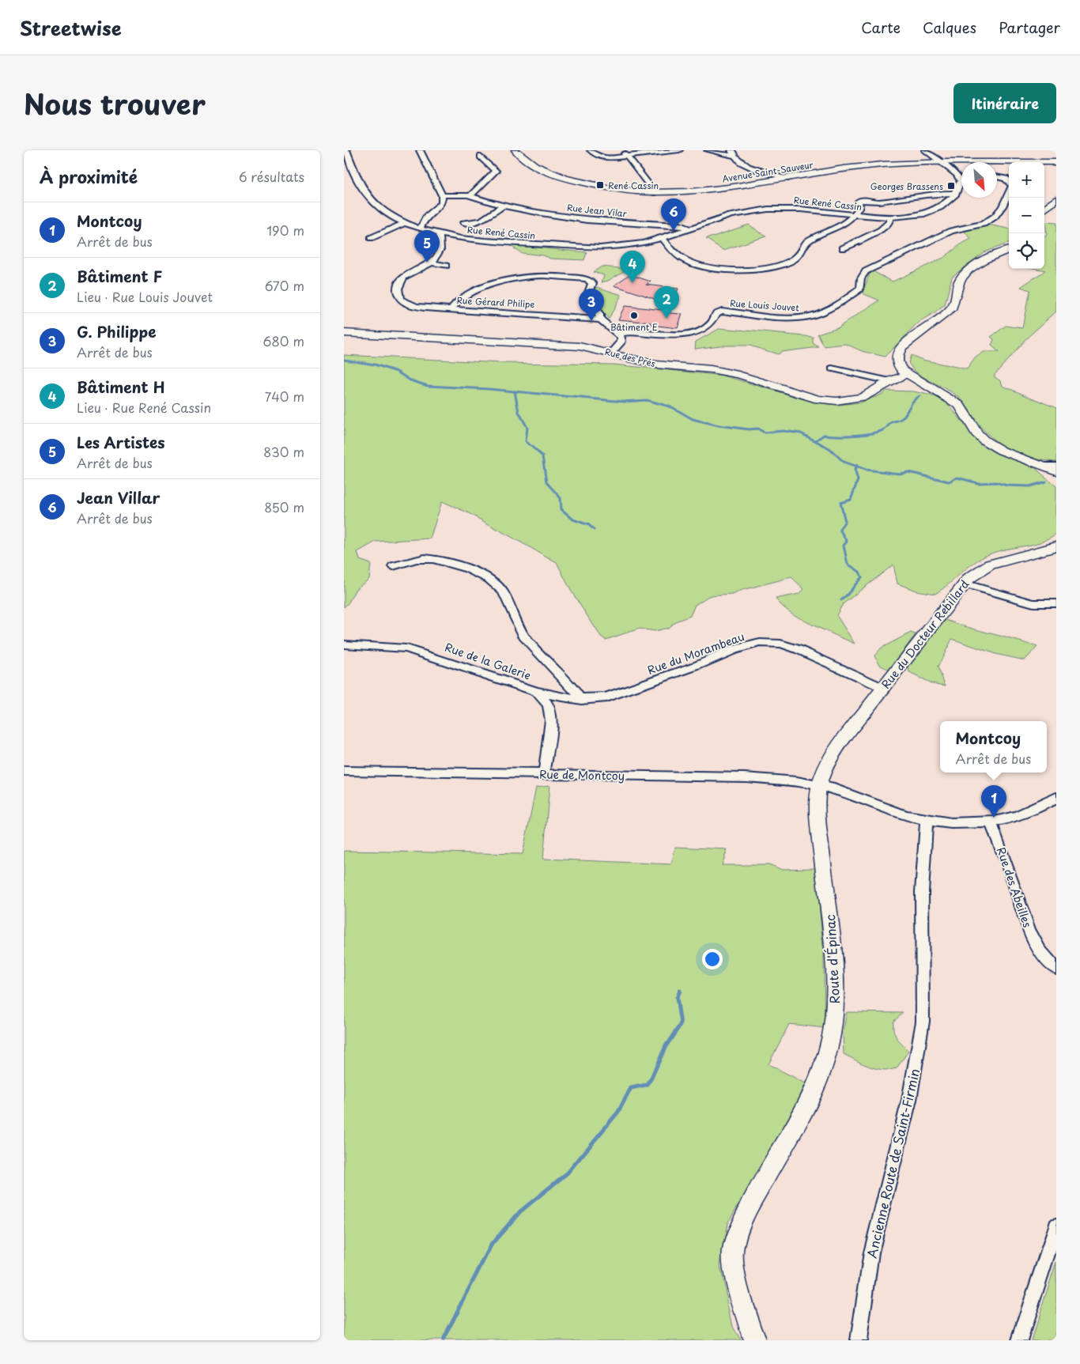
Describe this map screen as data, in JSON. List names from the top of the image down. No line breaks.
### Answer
{"streets":{"main road":["Rue du Docteur Rebillard","Route d'Épinac"],"street":["Avenue Saint-Sauveur","Rue René Cassin","Rue Jean Vilar","Rue Gérard Philipe","Rue Louis Jouvet","Rue des Prés","Rue du Morambeau","Rue de la Galerie","Rue de Montcoy","Rue des Abeilles","Ancienne Route de Saint-Firmin"]},"crossings":[["Rue René Cassin","Rue Jean Vilar"],["Rue du Docteur Rebillard","Rue du Morambeau"],["Rue du Docteur Rebillard","Route d'Épinac"],["Rue du Morambeau","Rue de la Galerie"],["Rue de la Galerie","Rue de Montcoy"],["Rue de Montcoy","Rue des Abeilles"],["Rue de Montcoy","Route d'Épinac"],["Rue de Montcoy","Ancienne Route de Saint-Firmin"]],"places":{"transit":["René Cassin","Georges Brassens"],"other":["Bâtiment E"]},"north":"bottom right","page":{"header":"Streetwise","nav":["Carte","Calques","Partager"],"title":"Nous trouver","buttons":"Itinéraire","heading":["À proximité","6 résultats"],"map_buttons":["+","−"],"pins":["6","5","4","2","3","1"],"list":[{"mark":"1","name":"Montcoy","note":"Arrêt de bus","value":"190 m"},{"mark":"2","name":"Bâtiment F","note":"Lieu · Rue Louis Jouvet","value":"670 m"},{"mark":"3","name":"G. Philippe","note":"Arrêt de bus","value":"680 m"},{"mark":"4","name":"Bâtiment H","note":"Lieu · Rue René Cassin","value":"740 m"},{"mark":"5","name":"Les Artistes","note":"Arrêt de bus","value":"830 m"},{"mark":"6","name":"Jean Villar","note":"Arrêt de bus","value":"850 m"}],"popup":["Montcoy","Arrêt de bus"]}}
